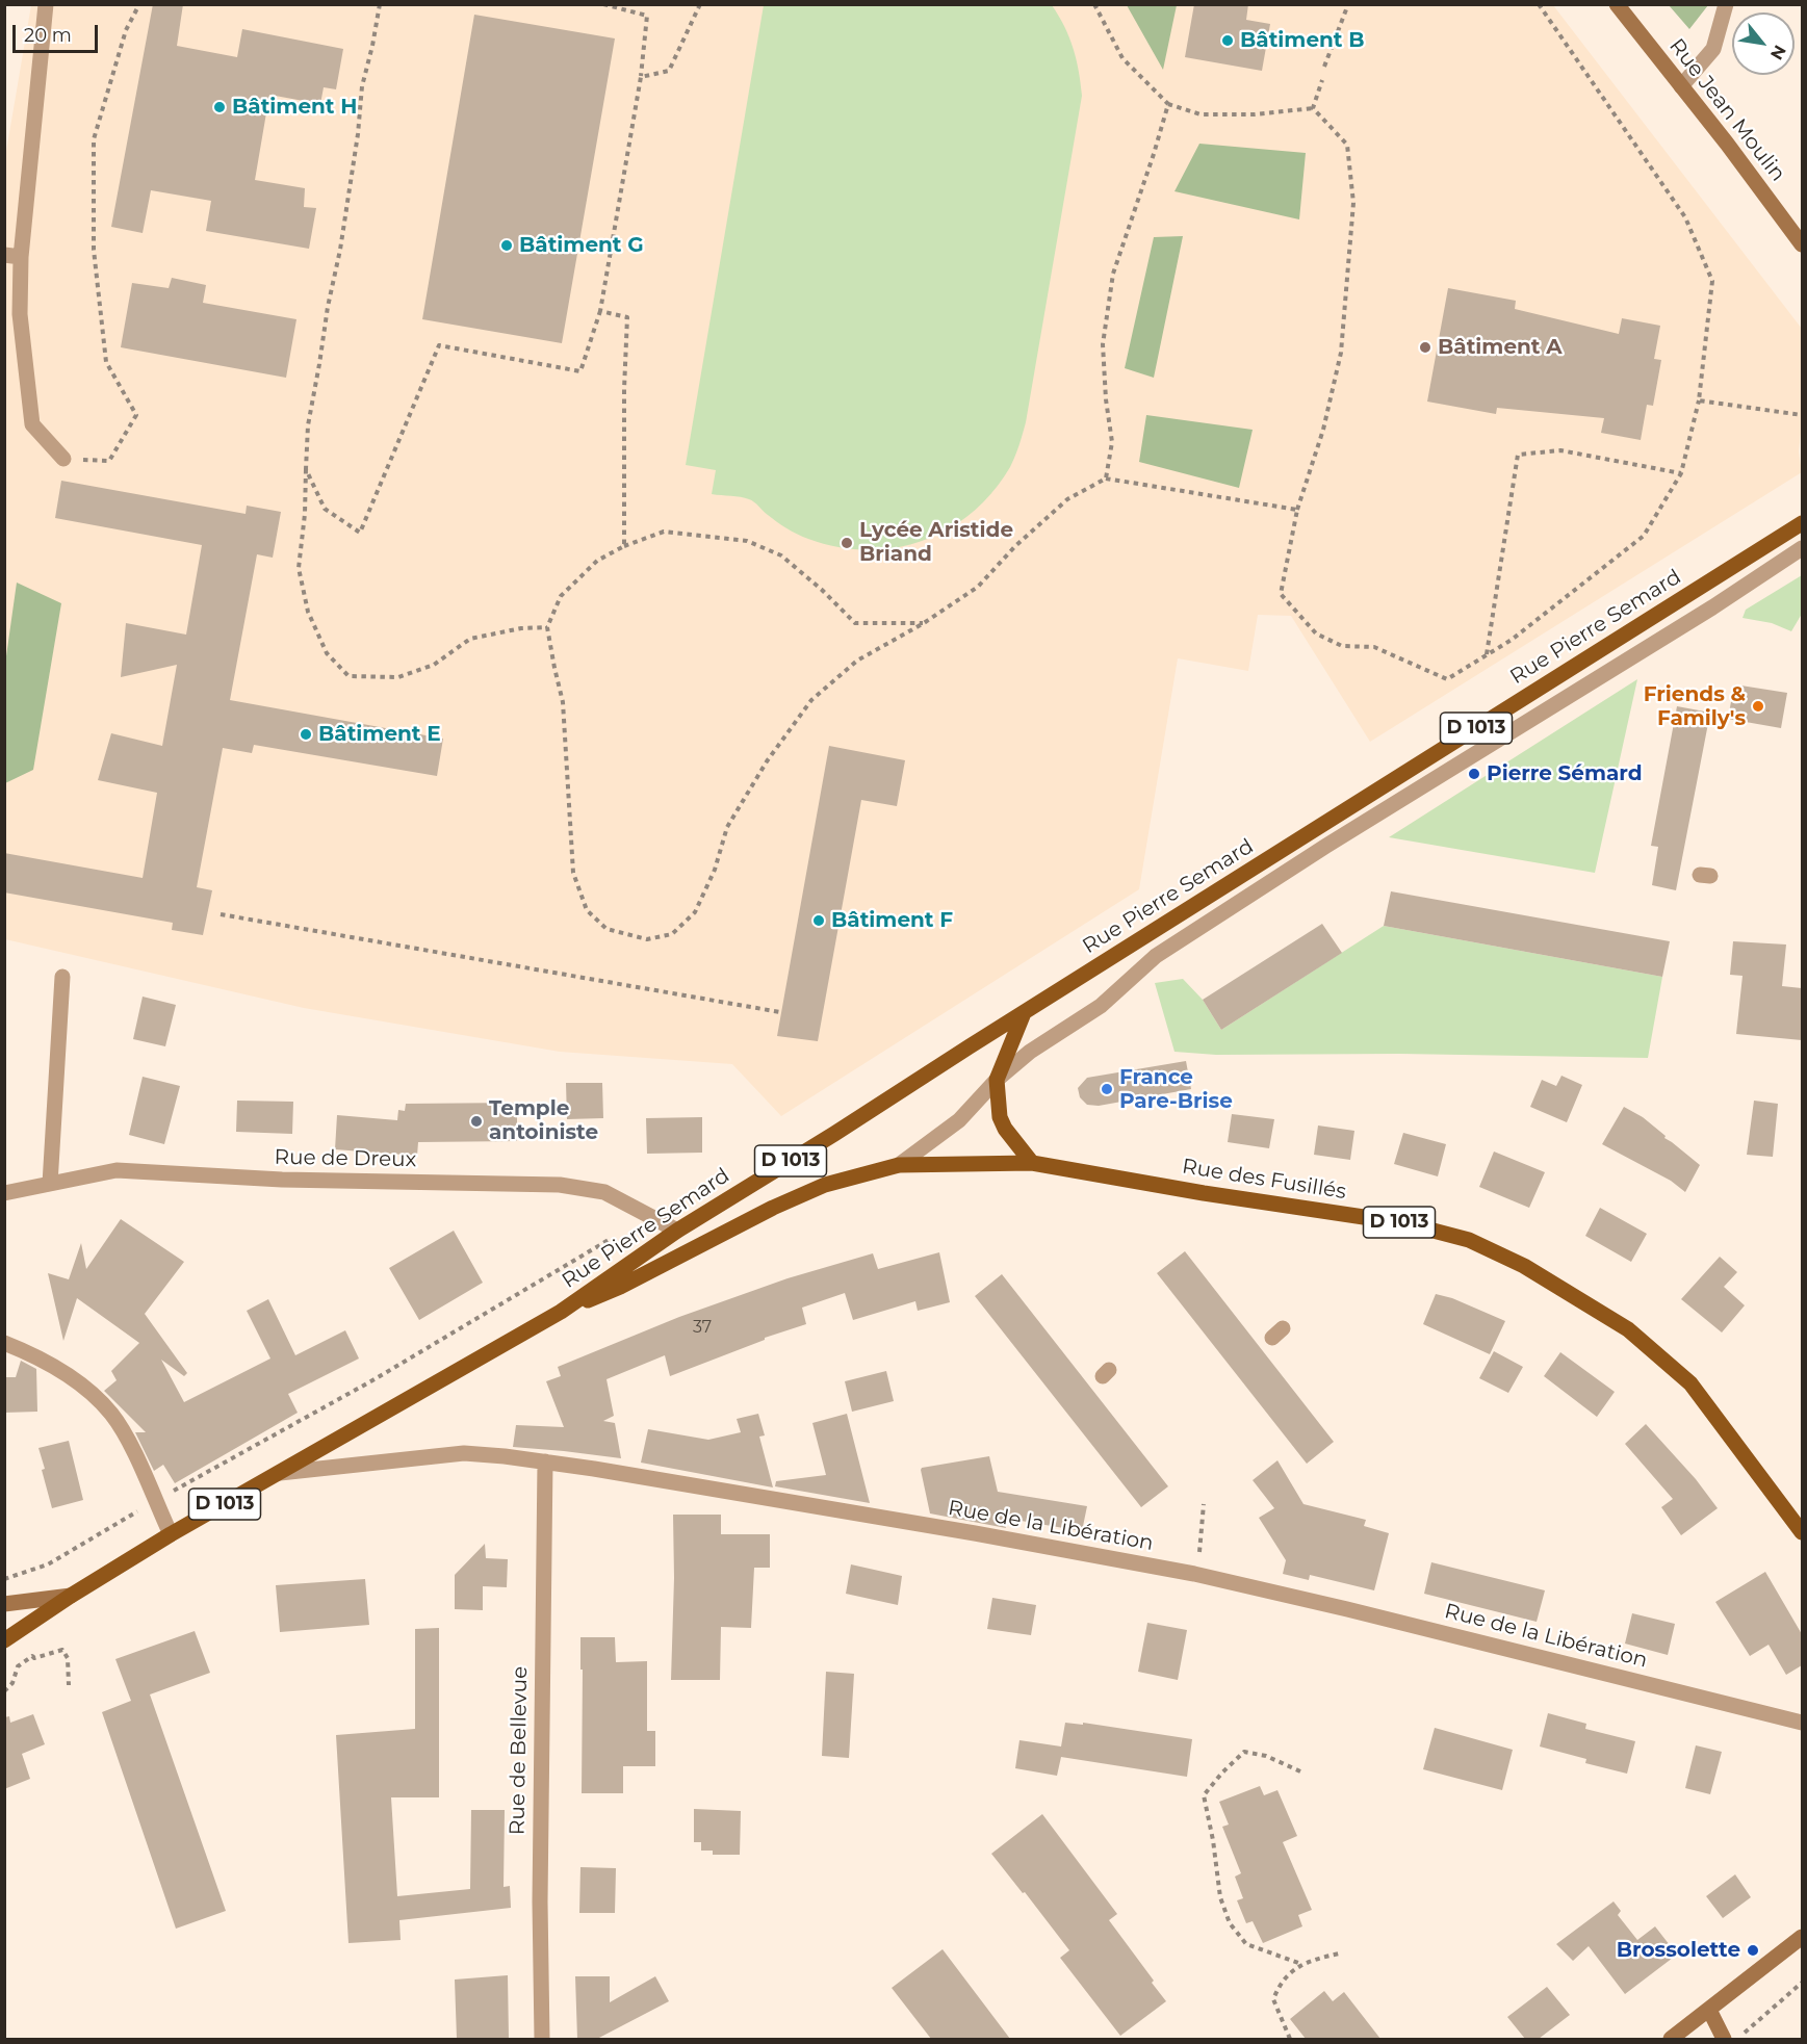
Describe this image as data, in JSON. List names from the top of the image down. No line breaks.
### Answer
{"streets":{"main road":["Rue Jean Moulin","Rue Pierre Semard","D 1013","Rue des Fusillés"],"street":["Rue de Dreux","Rue de la Libération","Rue de Bellevue"]},"crossings":[["Rue Pierre Semard","Rue de Dreux"],["Rue Pierre Semard","Rue des Fusillés"],["Rue Pierre Semard","Rue de la Libération"],["Rue de la Libération","Rue de Bellevue"]],"places":["Bâtiment B","Bâtiment H","Bâtiment G","Bâtiment A","Lycée Aristide Briand","Friends & Family's","Bâtiment E","Pierre Sémard","Bâtiment F","France Pare-Brise","Temple antoiniste","Brossolette"],"house_numbers":["37"],"scale_bar":"20 m","north":"bottom right"}
